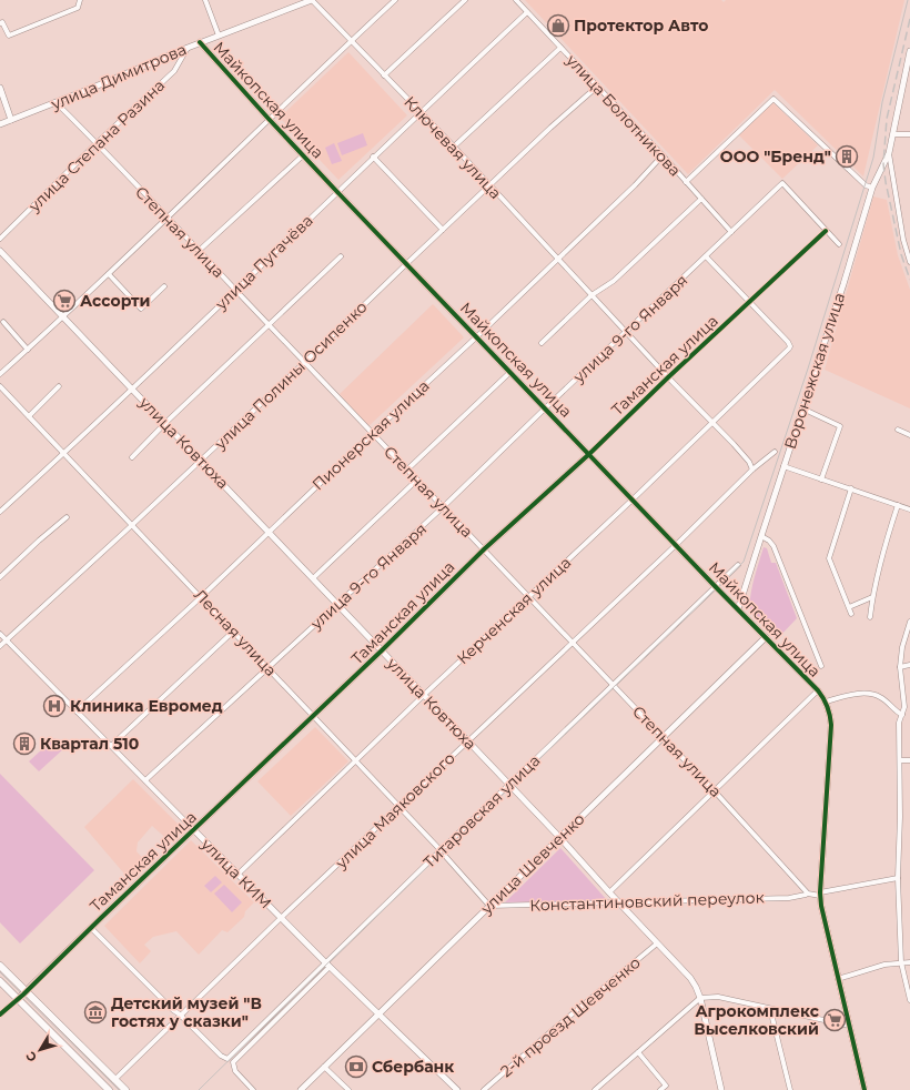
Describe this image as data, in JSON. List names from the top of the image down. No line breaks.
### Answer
{"streets":{"street":["улица Димитрова","Майкопская улица","улица Болотникова","улица Степана Разина","Ключевая улица","Степная улица","улица Пугачёва","улица 9-го Января","Таманская улица","Воронежская улица","улица Полины Осипенко","Пионерская улица","улица Ковтюха","Керченская улица","Лесная улица","улица Маяковского","Титаровская улица","улица Шевченко","улица КИМ","Константиновский переулок","2-й проезд Шевченко"]},"crossings":[["улица Димитрова","Майкопская улица"],["улица Димитрова","улица Степана Разина"],["улица Димитрова","Ключевая улица"],["улица Димитрова","Степная улица"],["Майкопская улица","улица Пугачёва"],["Майкопская улица","улица 9-го Января"],["Майкопская улица","Таманская улица"],["Майкопская улица","Воронежская улица"],["Майкопская улица","улица Полины Осипенко"],["Майкопская улица","Пионерская улица"],["Майкопская улица","Керченская улица"],["Майкопская улица","улица Маяковского"],["Майкопская улица","Титаровская улица"],["Майкопская улица","улица Шевченко"],["улица Болотникова","улица Пугачёва"],["улица Болотникова","улица 9-го Января"],["улица Болотникова","улица Полины Осипенко"],["улица Болотникова","Пионерская улица"],["улица Степана Разина","Степная улица"],["Ключевая улица","улица Пугачёва"],["Ключевая улица","улица 9-го Января"],["Ключевая улица","Таманская улица"],["Ключевая улица","улица Полины Осипенко"],["Ключевая улица","Пионерская улица"],["Ключевая улица","Керченская улица"],["Ключевая улица","улица Маяковского"],["Степная улица","улица Пугачёва"],["Степная улица","улица 9-го Января"],["Степная улица","Таманская улица"],["Степная улица","улица Полины Осипенко"],["Степная улица","Пионерская улица"],["Степная улица","Керченская улица"],["Степная улица","улица Маяковского"],["Степная улица","Титаровская улица"],["Степная улица","улица Шевченко"],["улица Пугачёва","улица Ковтюха"],["улица Пугачёва","Лесная улица"],["улица 9-го Января","Таманская улица"],["улица 9-го Января","улица Ковтюха"],["улица 9-го Января","Лесная улица"],["улица 9-го Января","улица КИМ"],["Таманская улица","улица Ковтюха"],["Таманская улица","Керченская улица"],["Таманская улица","Лесная улица"],["Таманская улица","улица КИМ"],["улица Полины Осипенко","улица Ковтюха"],["улица Полины Осипенко","Лесная улица"],["улица Полины Осипенко","улица КИМ"],["Пионерская улица","улица Ковтюха"],["Пионерская улица","Лесная улица"],["Пионерская улица","улица КИМ"],["улица Ковтюха","Керченская улица"],["улица Ковтюха","улица Маяковского"],["улица Ковтюха","Титаровская улица"],["улица Ковтюха","улица Шевченко"],["улица Ковтюха","Константиновский переулок"],["улица Ковтюха","2-й проезд Шевченко"],["Керченская улица","Лесная улица"],["Керченская улица","улица КИМ"],["Лесная улица","улица Маяковского"],["Лесная улица","Титаровская улица"],["улица Маяковского","Титаровская улица"],["улица Маяковского","улица КИМ"],["Титаровская улица","улица КИМ"],["улица Шевченко","улица КИМ"],["улица Шевченко","Константиновский переулок"]],"places":{"shop":["Протектор Авто"],"building":["ООО \"Бренд\"","Квартал 510"],"supermarket":["Ассорти","Агрокомплекс Выселковский"],"hospital":["Клиника Евромед"],"museum":["Детский музей \"В гостях у сказки\""],"bank":["Сбербанк"]},"north":"bottom left"}
